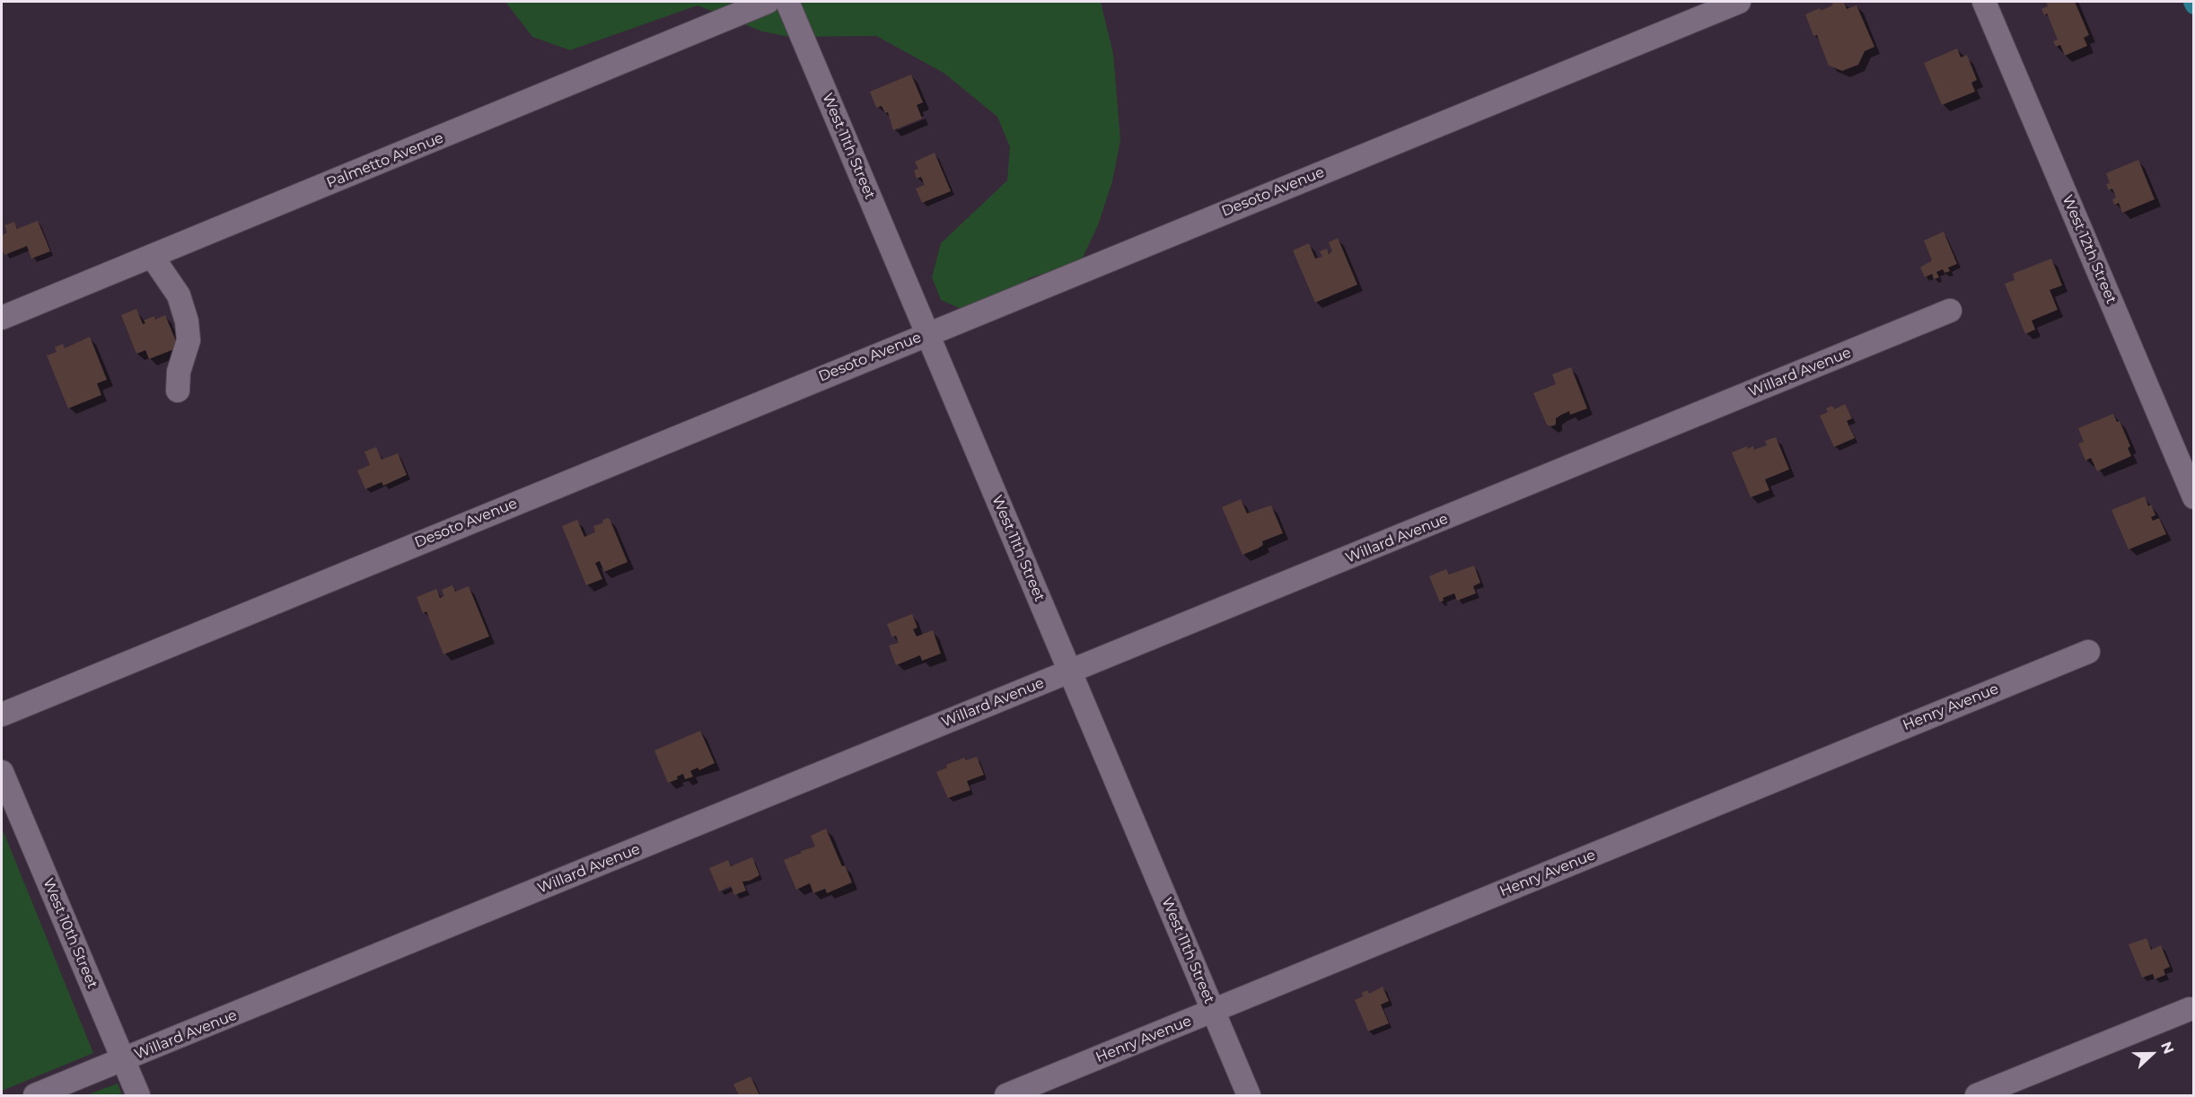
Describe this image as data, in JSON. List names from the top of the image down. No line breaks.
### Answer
{"streets":{"street":["West 11th Street","Palmetto Avenue","Desoto Avenue","West 12th Street","Willard Avenue","Henry Avenue","West 10th Street"]},"crossings":[["West 11th Street","Desoto Avenue"],["West 11th Street","Willard Avenue"],["West 11th Street","Henry Avenue"],["Willard Avenue","West 10th Street"]],"north":"right"}
